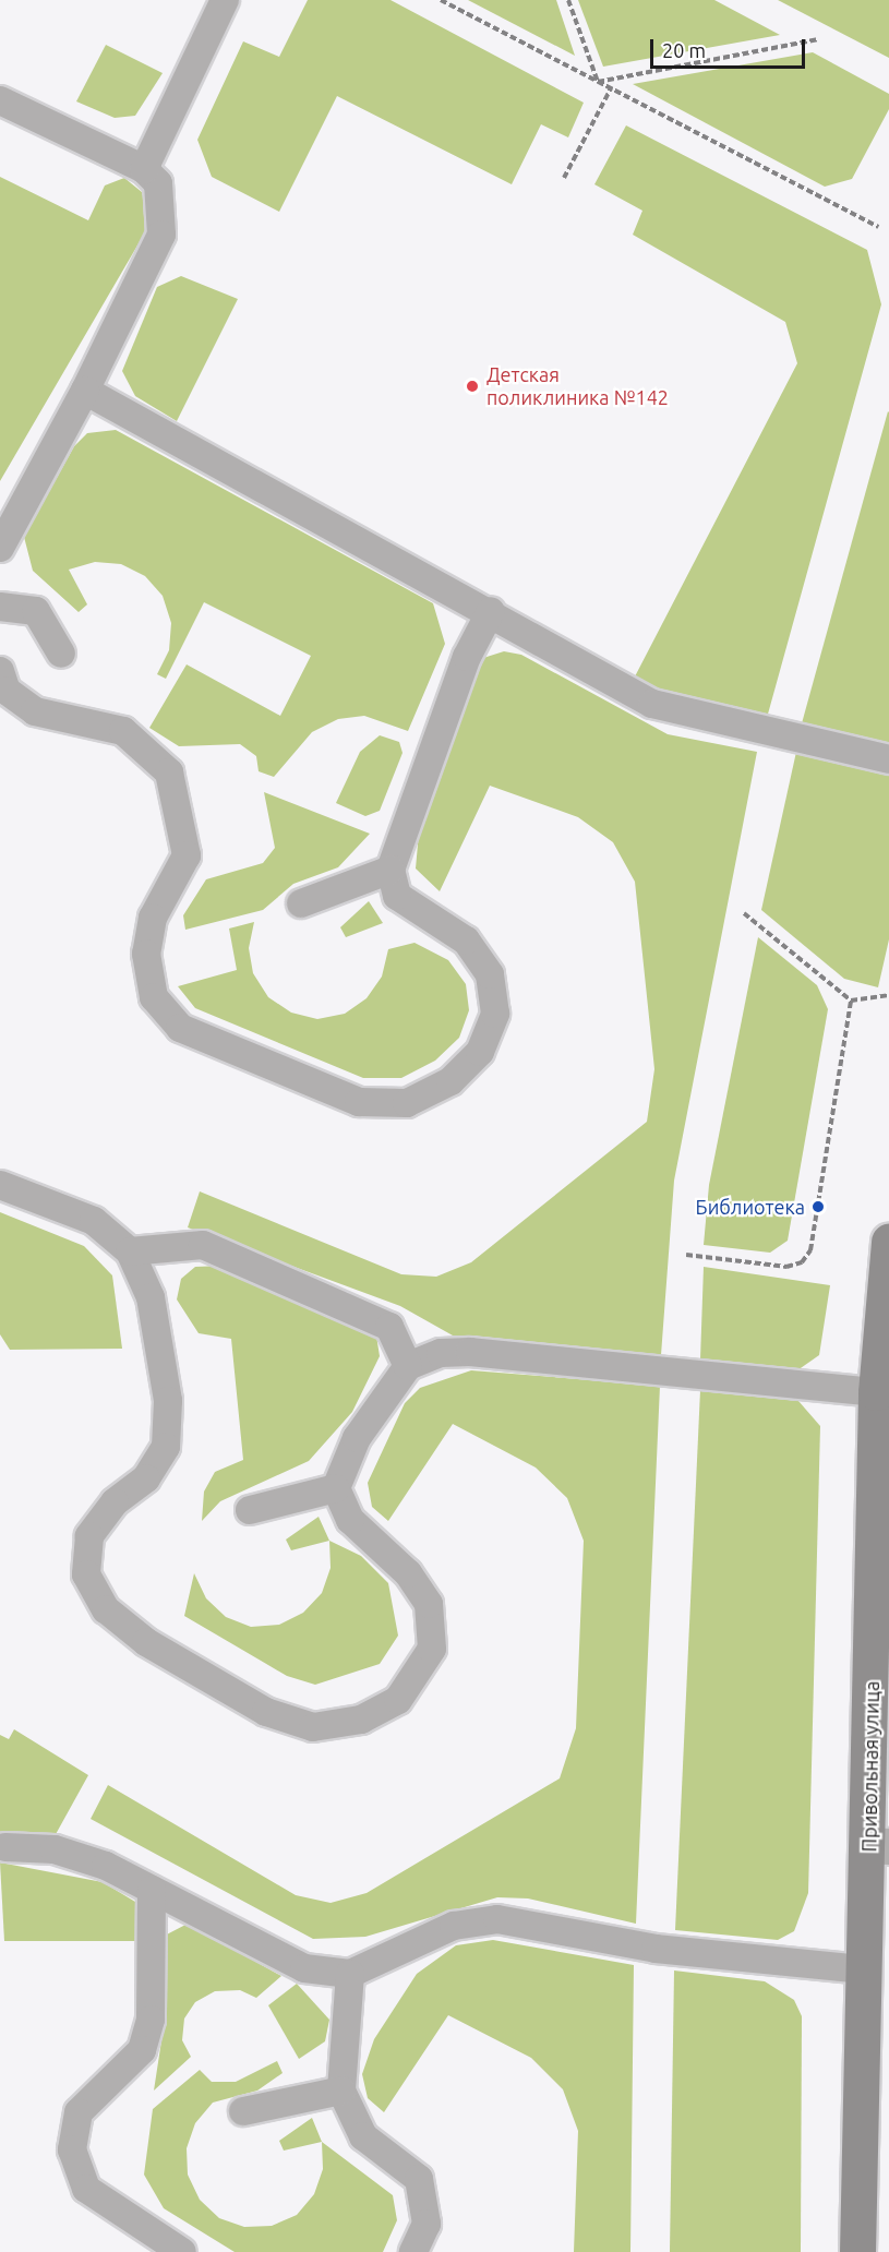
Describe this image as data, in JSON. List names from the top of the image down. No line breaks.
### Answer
{"streets":{"main road":["Привольная улица"]},"places":["Детская поликлиника №142","Библиотека"],"scale_bar":"20 m"}
